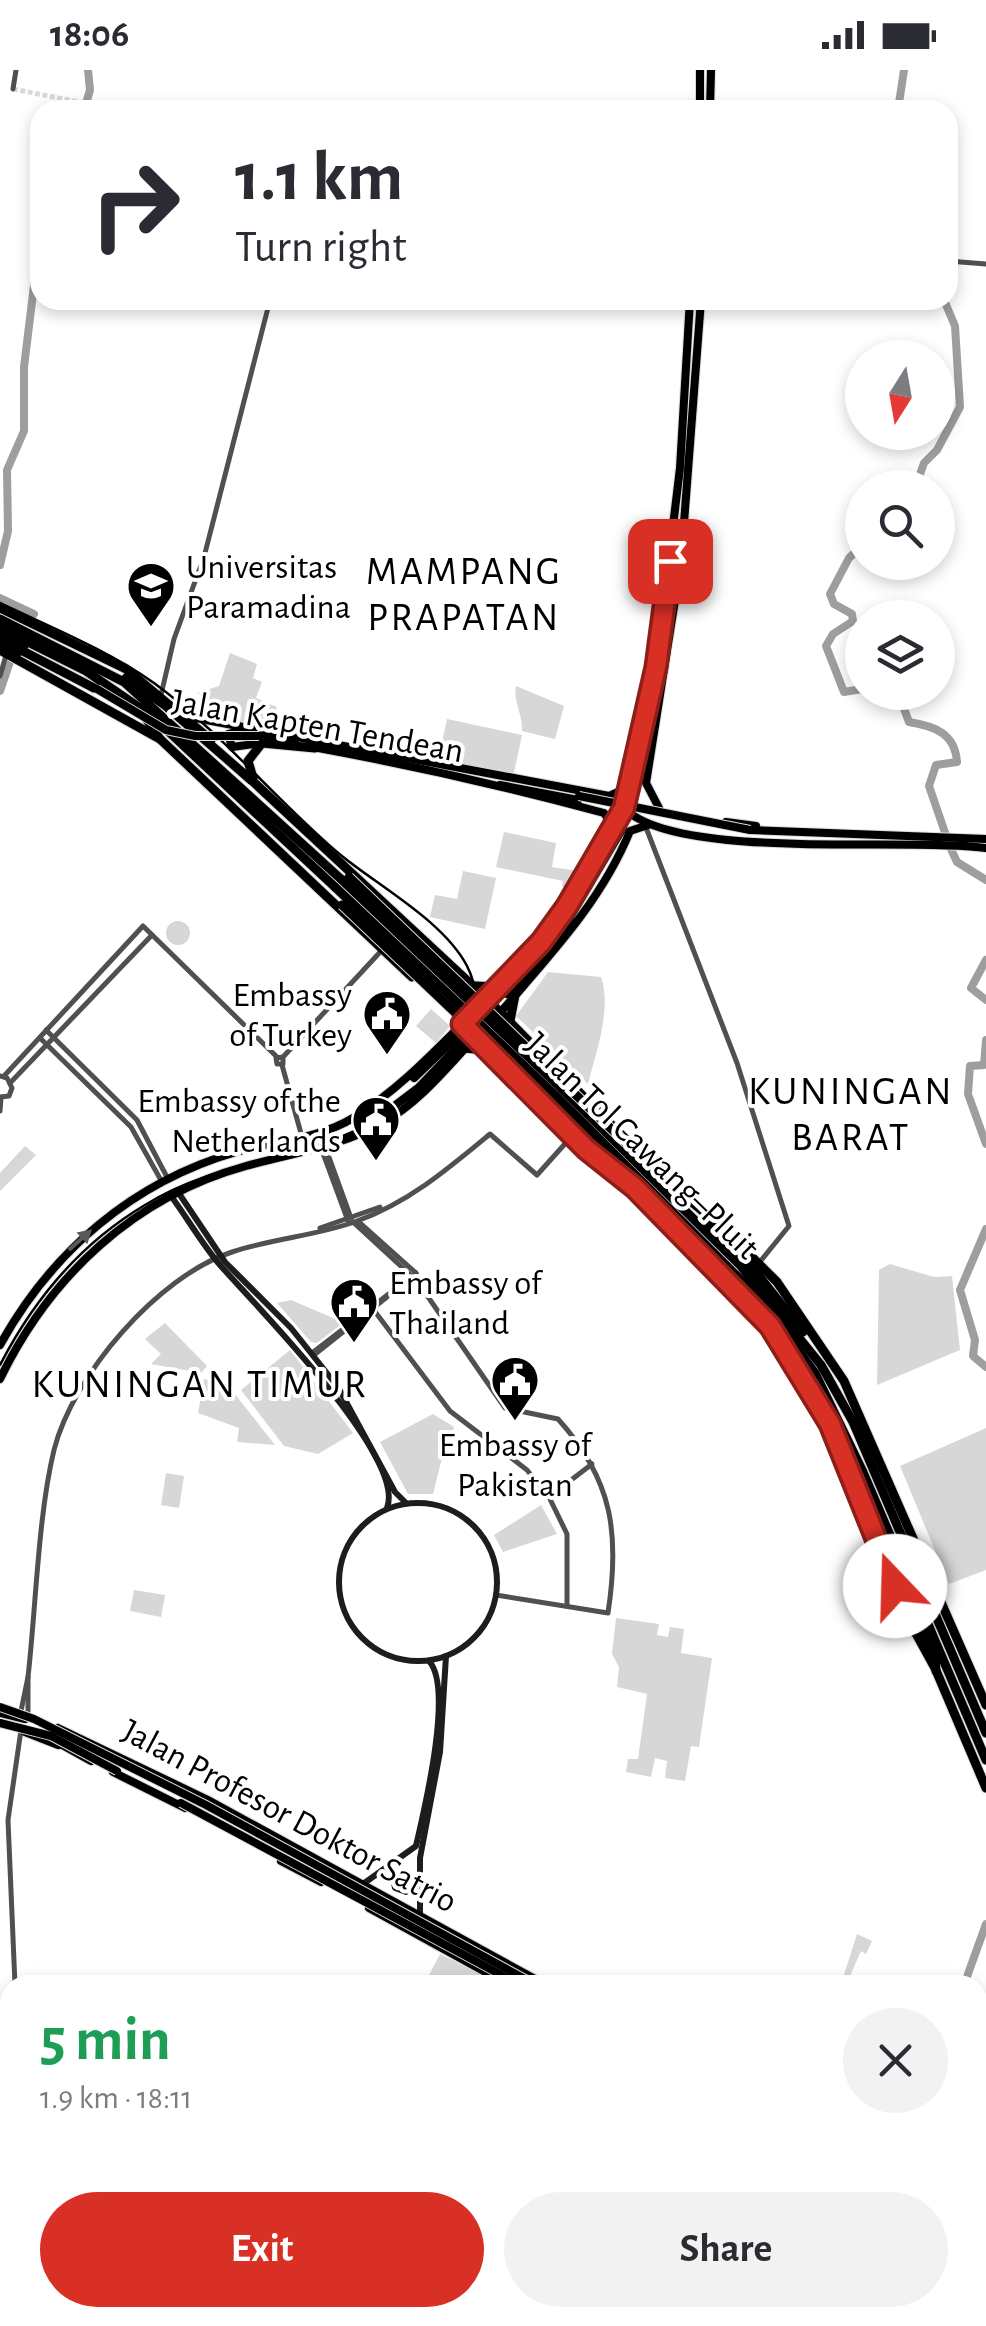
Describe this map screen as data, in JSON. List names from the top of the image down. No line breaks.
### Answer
{"streets":{"highway":["Jalan Tol Cawang–Pluit"],"main road":["Jalan Kapten Tendean","Jalan Profesor Doktor Satrio"]},"districts":["MAMPANG PRAPATAN","KUNINGAN BARAT","KUNINGAN TIMUR"],"places":{"school or university":["Universitas Paramadina"],"public building":["Embassy of Turkey","Embassy of the Netherlands","Embassy of Thailand","Embassy of Pakistan"]},"north":"bottom","page":{"status":"18:06","turn":["1.1 km","Turn right"],"heading":["5 min","1.9 km · 18:11"],"buttons":["Exit","Share"]}}
